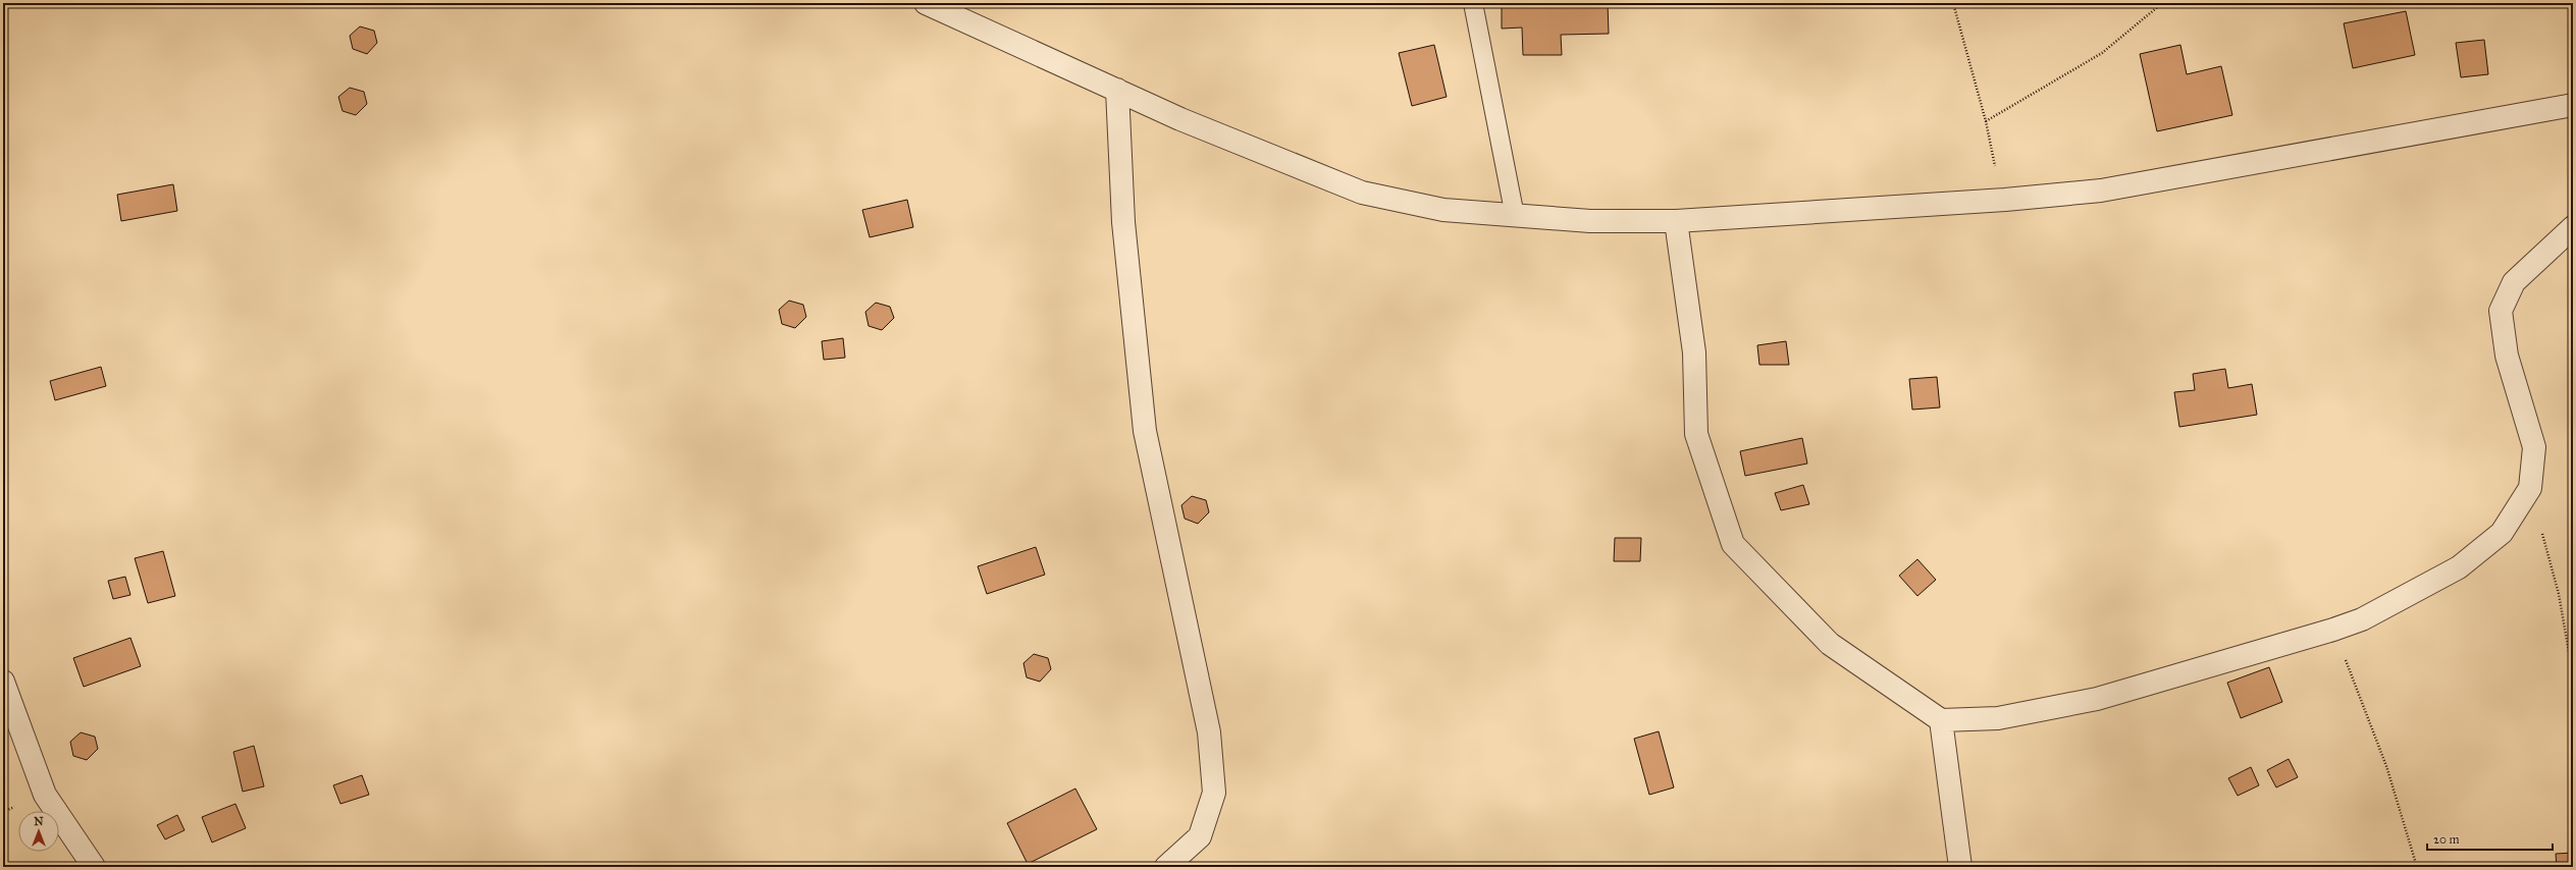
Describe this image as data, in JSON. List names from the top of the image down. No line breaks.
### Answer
{"scale_bar":"20 m","north":"top"}
